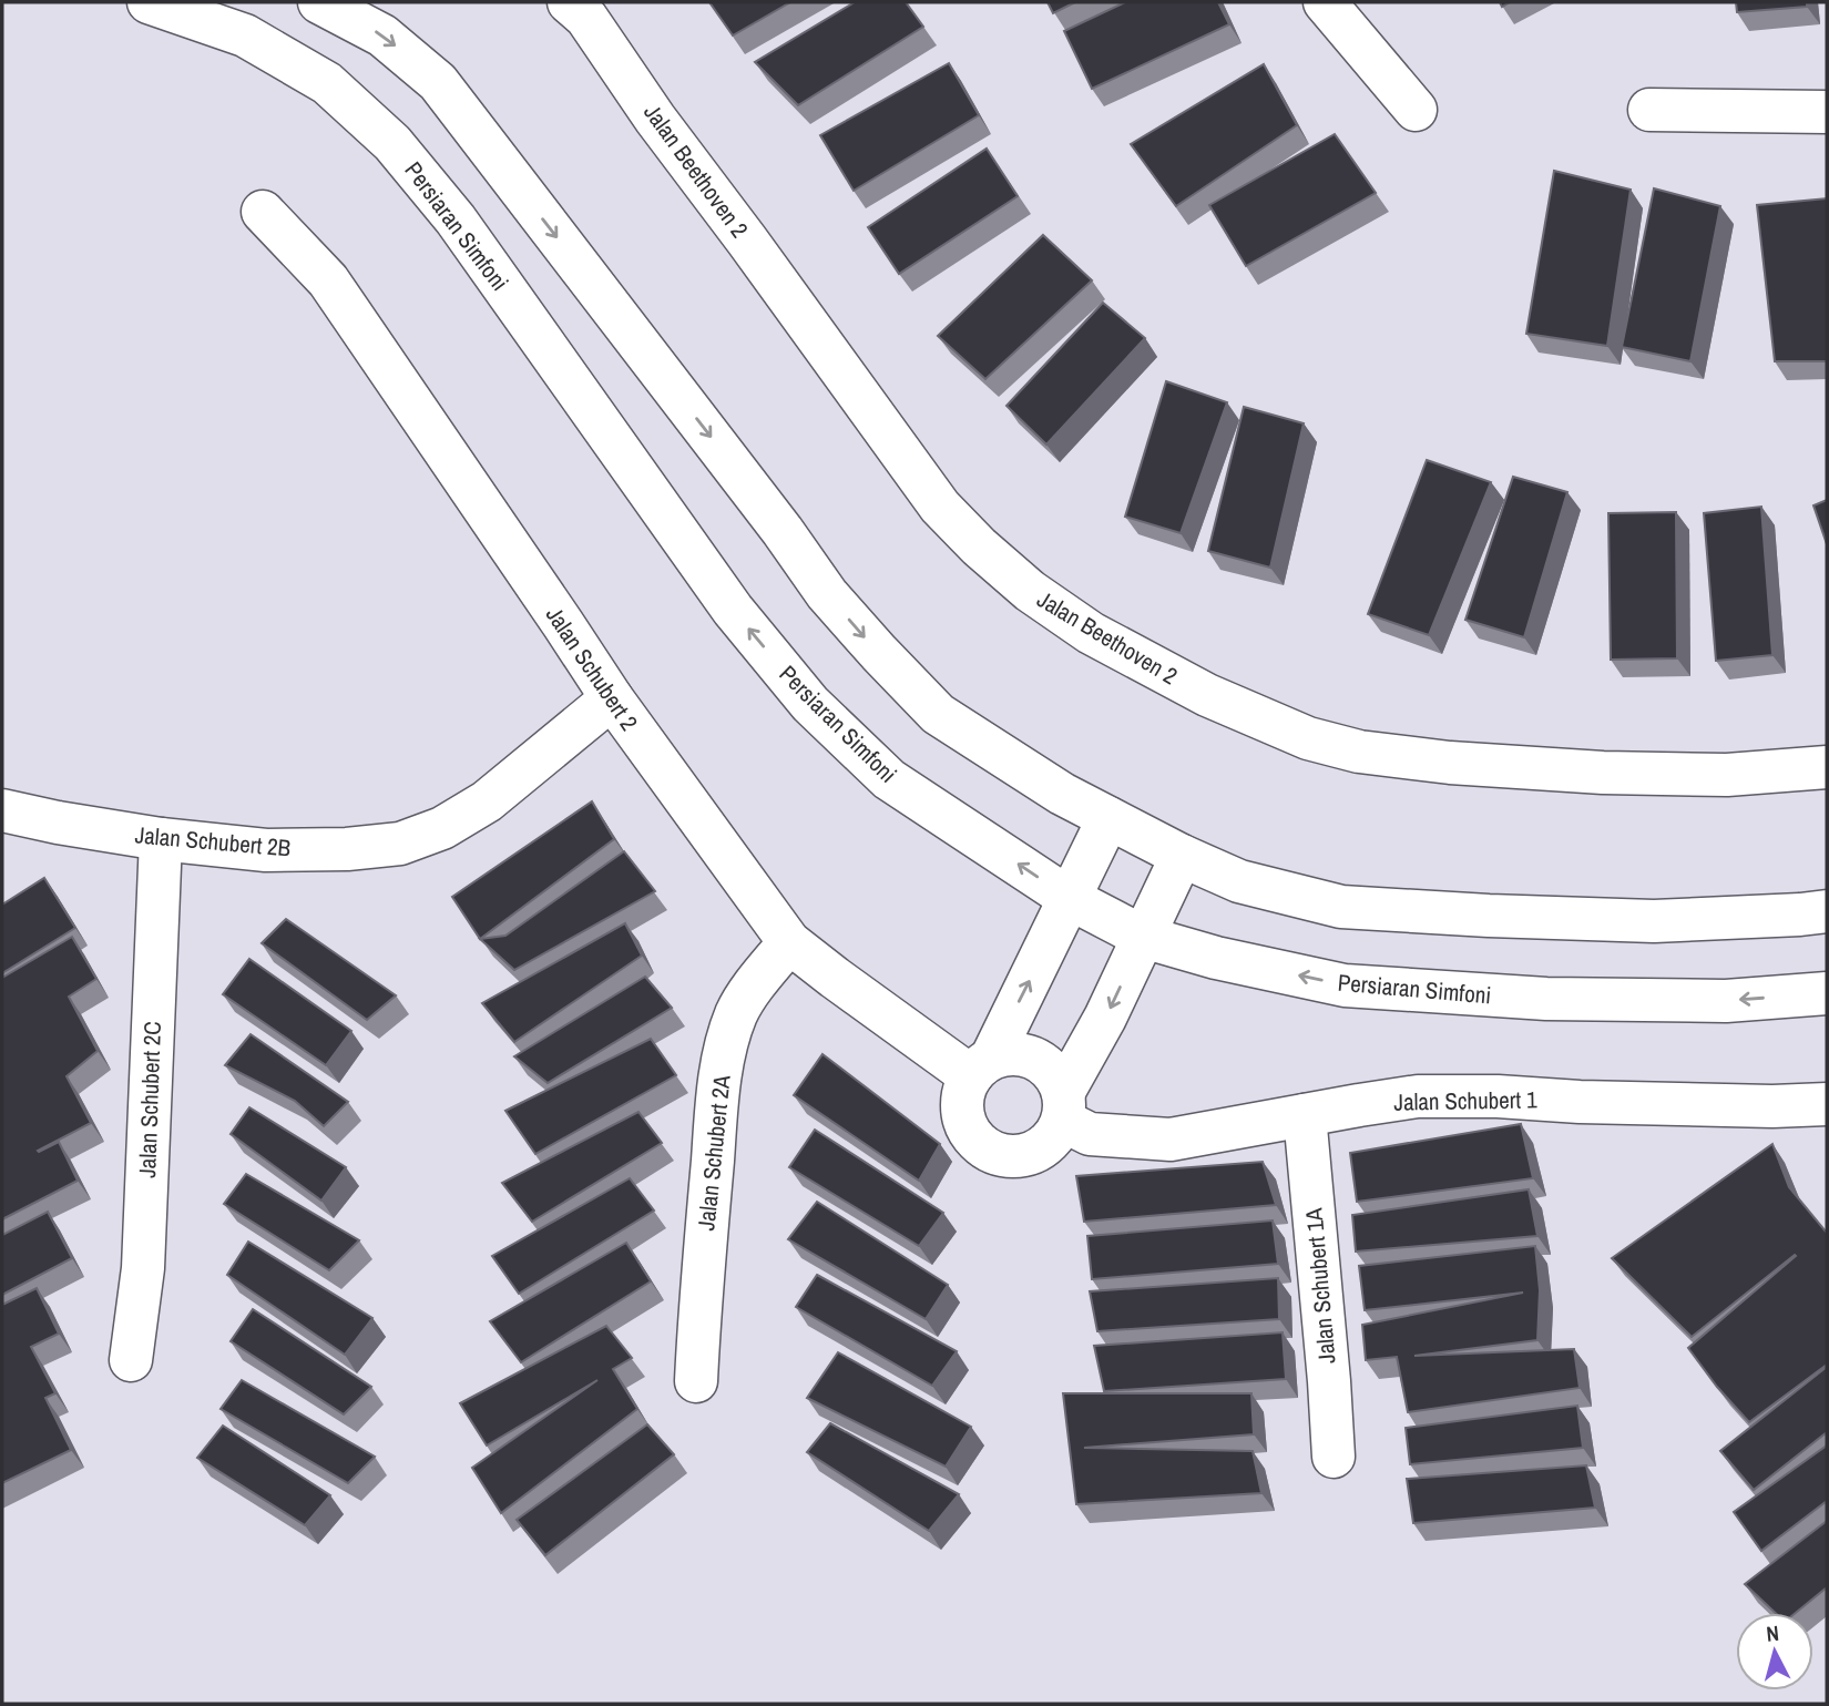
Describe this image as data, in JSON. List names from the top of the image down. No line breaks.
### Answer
{"streets":{"street":["Jalan Beethoven 2","Persiaran Simfoni","Jalan Schubert 2","Jalan Schubert 2B","Jalan Schubert 2C","Jalan Schubert 1","Jalan Schubert 2A","Jalan Schubert 1A"]},"crossings":[["Jalan Schubert 2","Jalan Schubert 2B"],["Jalan Schubert 2","Jalan Schubert 1"],["Jalan Schubert 2","Jalan Schubert 2A"],["Jalan Schubert 2B","Jalan Schubert 2C"],["Jalan Schubert 1","Jalan Schubert 1A"]],"north":"top"}
